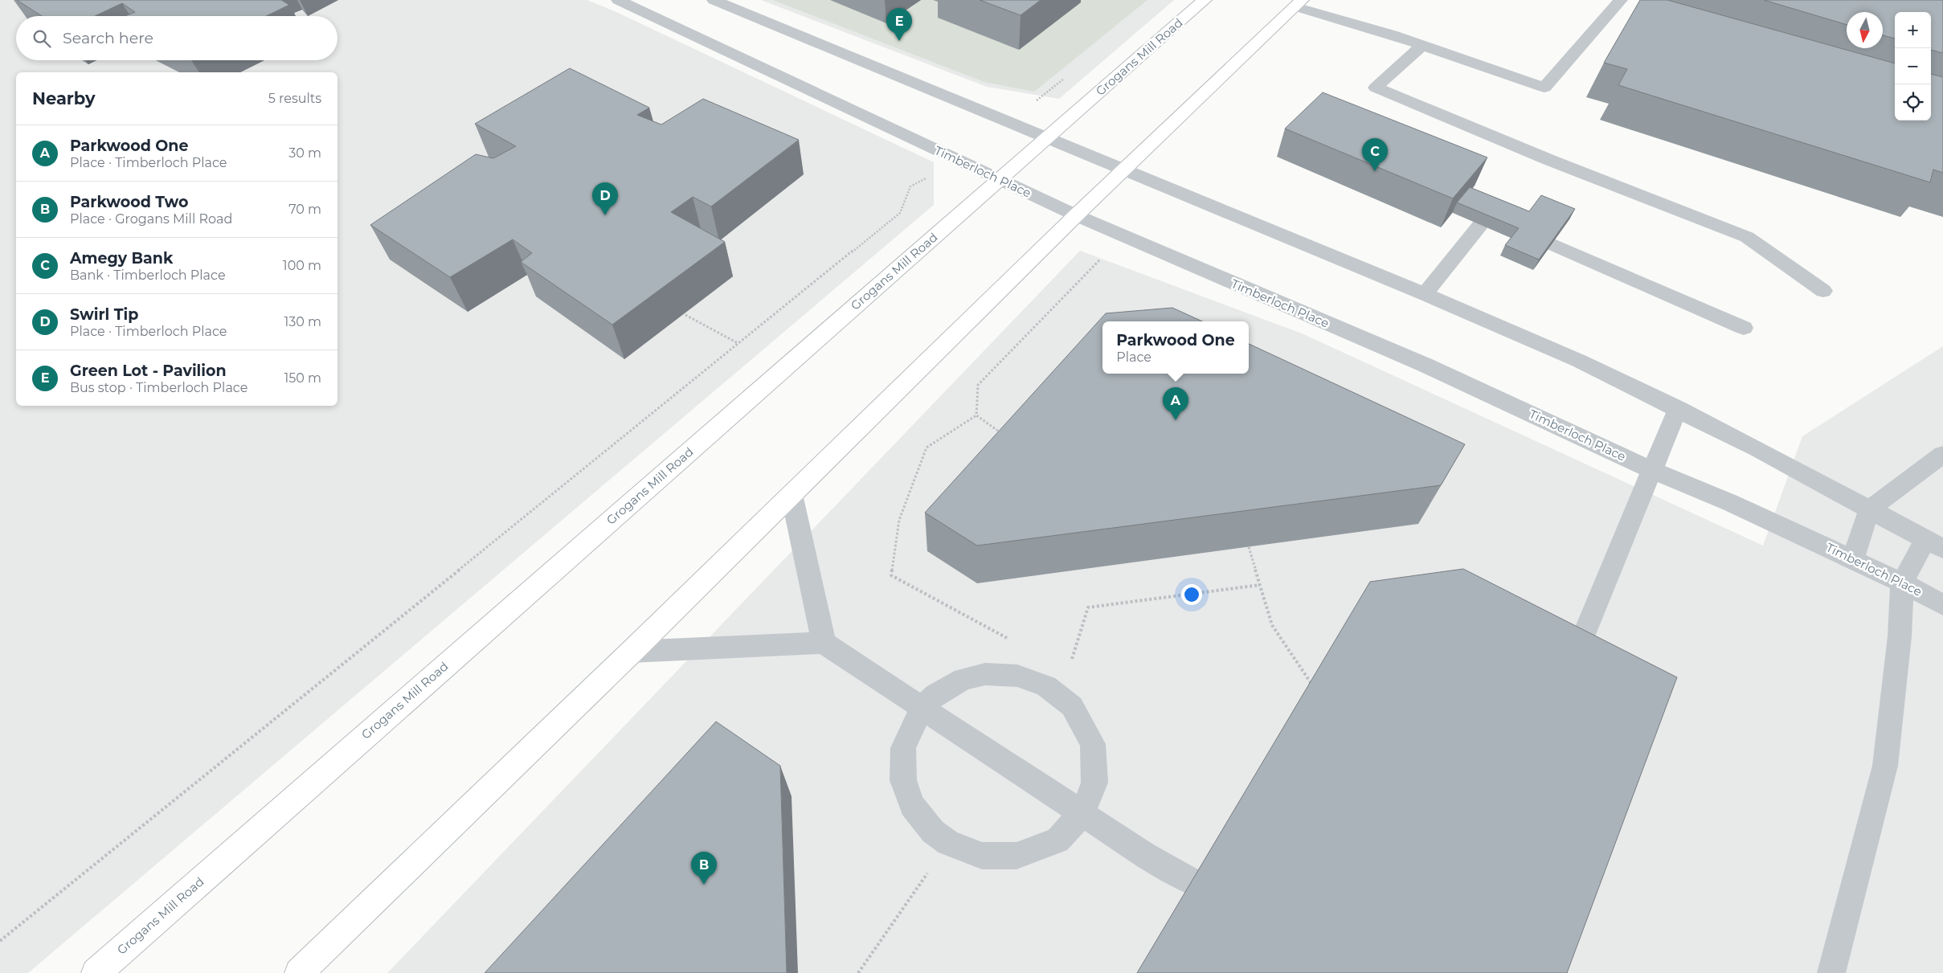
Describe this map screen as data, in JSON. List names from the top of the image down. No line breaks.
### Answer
{"streets":{"main road":["Grogans Mill Road"],"street":["Timberloch Place"]},"crossings":[["Grogans Mill Road","Timberloch Place"]],"north":"bottom","page":{"pins":["E","C","D","A","B"],"map_buttons":["+","−"],"search":"Search here","heading":["Nearby","5 results"],"list":[{"mark":"A","name":"Parkwood One","note":"Place · Timberloch Place","value":"30 m"},{"mark":"B","name":"Parkwood Two","note":"Place · Grogans Mill Road","value":"70 m"},{"mark":"C","name":"Amegy Bank","note":"Bank · Timberloch Place","value":"100 m"},{"mark":"D","name":"Swirl Tip","note":"Place · Timberloch Place","value":"130 m"},{"mark":"E","name":"Green Lot - Pavilion","note":"Bus stop · Timberloch Place","value":"150 m"}],"popup":["Parkwood One","Place"]}}
